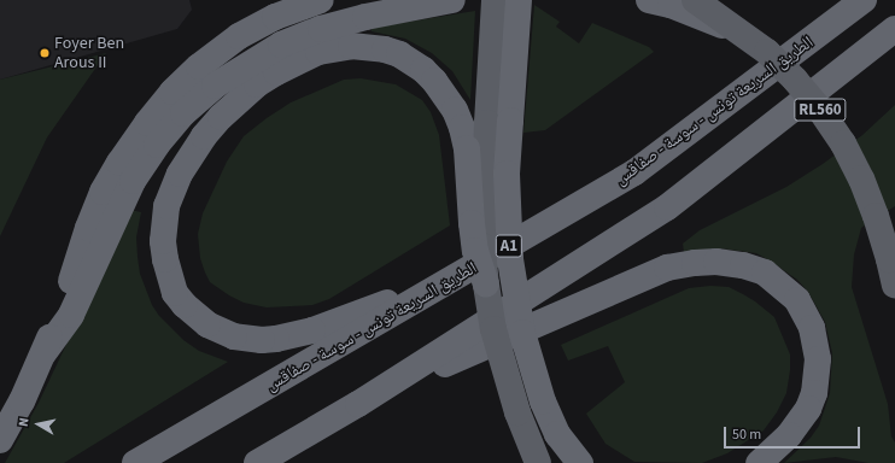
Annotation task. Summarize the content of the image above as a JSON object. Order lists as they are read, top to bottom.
{
  "streets": {
    "highway": ["RL560", "الطريق السريعة تونس - سوسة - صفاقس", "A1"]
  },
  "places": ["Foyer Ben Arous II"],
  "scale_bar": "50 m",
  "north": "left"
}
